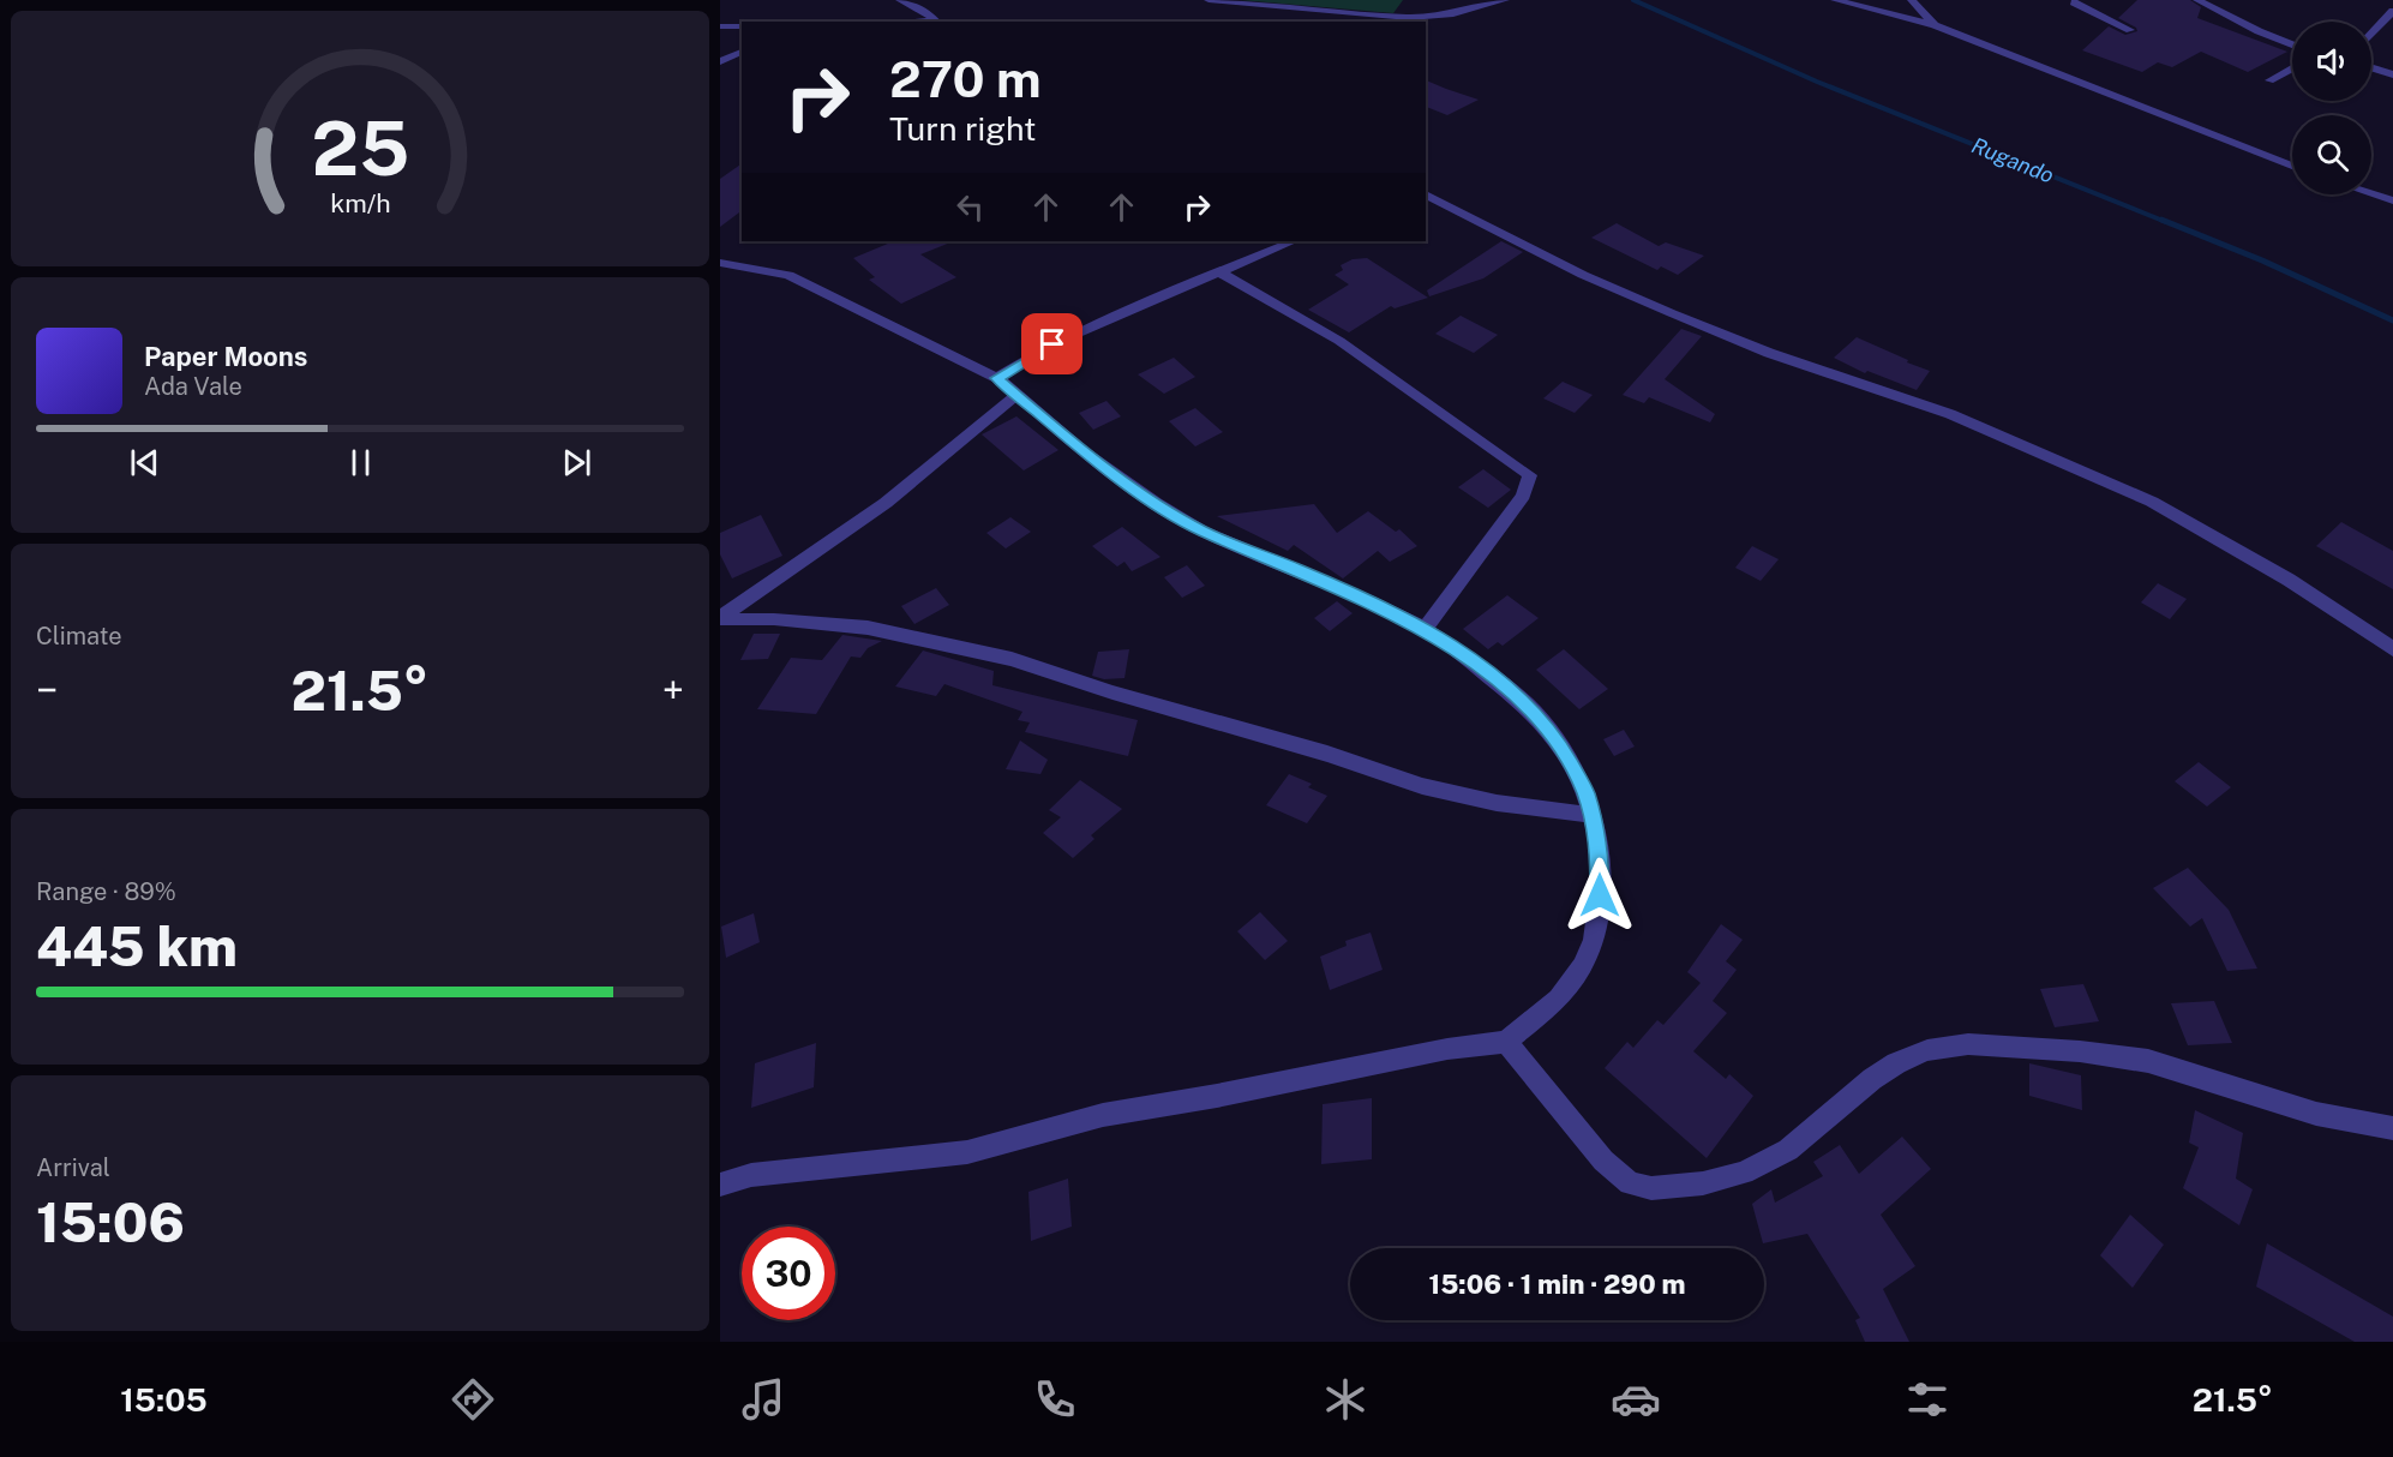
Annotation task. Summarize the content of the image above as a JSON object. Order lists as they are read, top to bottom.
{
  "water": ["Rugando"],
  "page": {
    "turn": ["270 m", "Turn right"],
    "song": ["Paper Moons", "Ada Vale"],
    "tile": [
      "Climate",
      ["Range · 89%", "445 km"],
      ["Arrival", "15:06"]
    ],
    "heat": ["−", "21.5°", "+"],
    "limit": "30",
    "trip": "15:06 · 1 min · 290 m",
    "tabs": ["15:05", "21.5°"],
    "gauge": ["25", "km/h"]
  }
}
